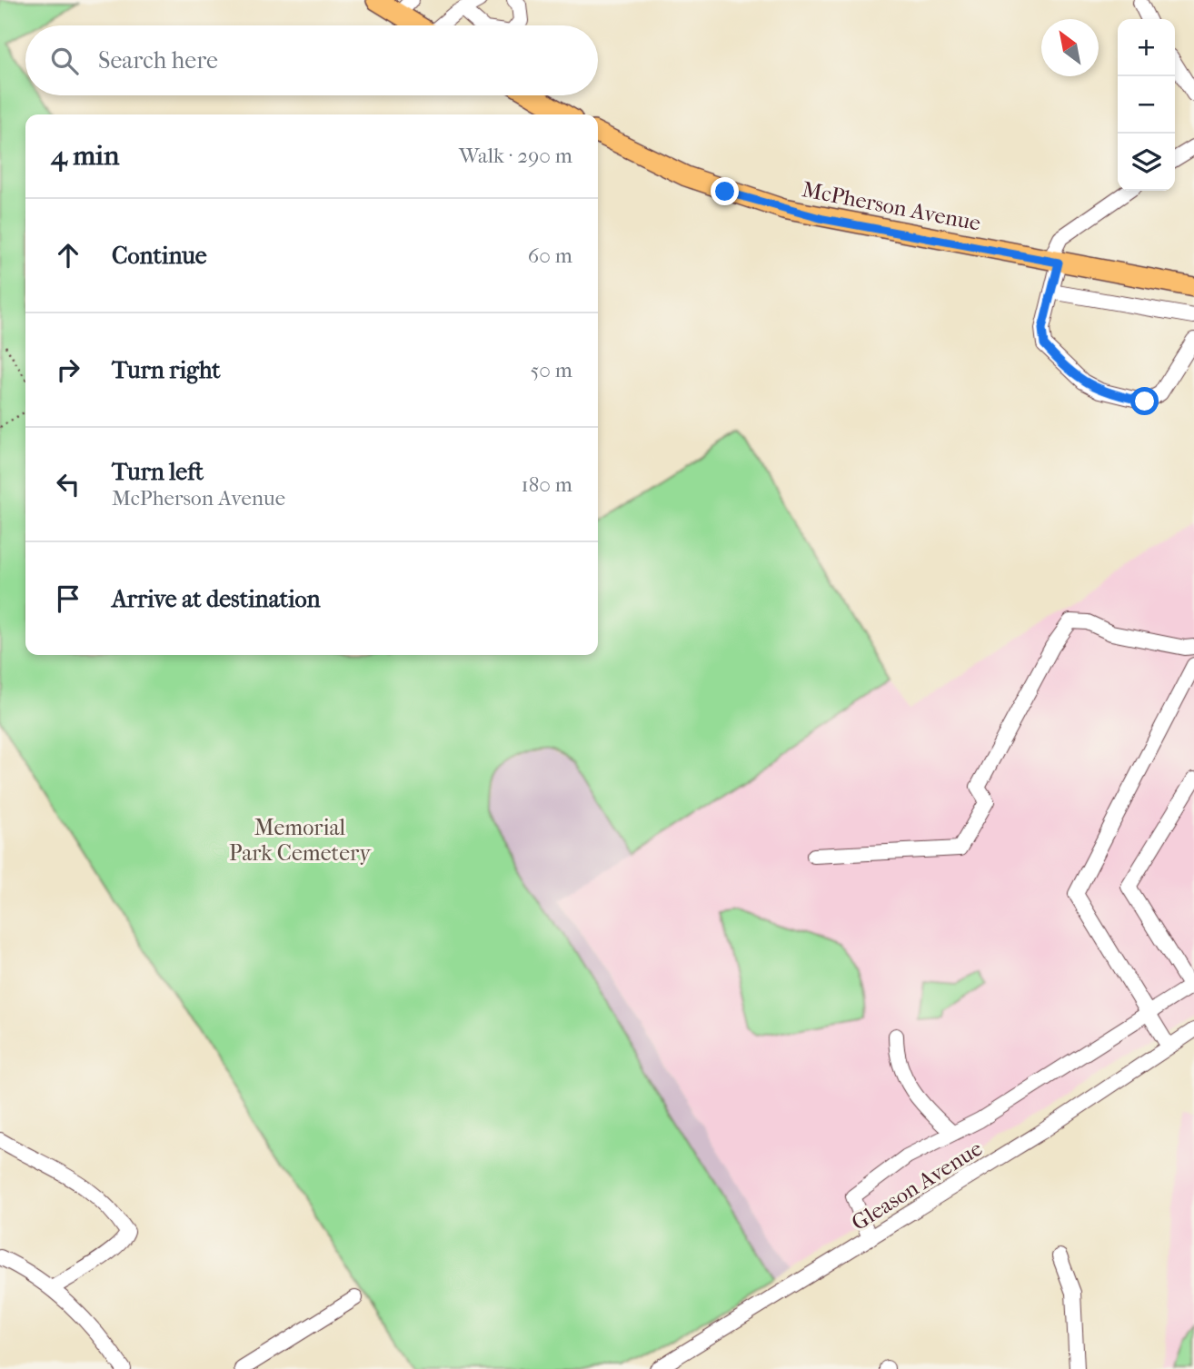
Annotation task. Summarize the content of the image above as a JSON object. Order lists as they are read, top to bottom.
{
  "streets": {
    "main road": ["McPherson Avenue"],
    "street": ["Gleason Avenue"]
  },
  "parks": ["Memorial Park Cemetery"],
  "north": "top left",
  "page": {
    "map_buttons": ["+", "−"],
    "search": "Search here",
    "heading": ["4 min", "Walk · 290 m"],
    "list": [
      ["Continue", "60 m"],
      ["Turn right", "50 m"],
      ["Turn left", "McPherson Avenue", "180 m"],
      "Arrive at destination"
    ]
  }
}
